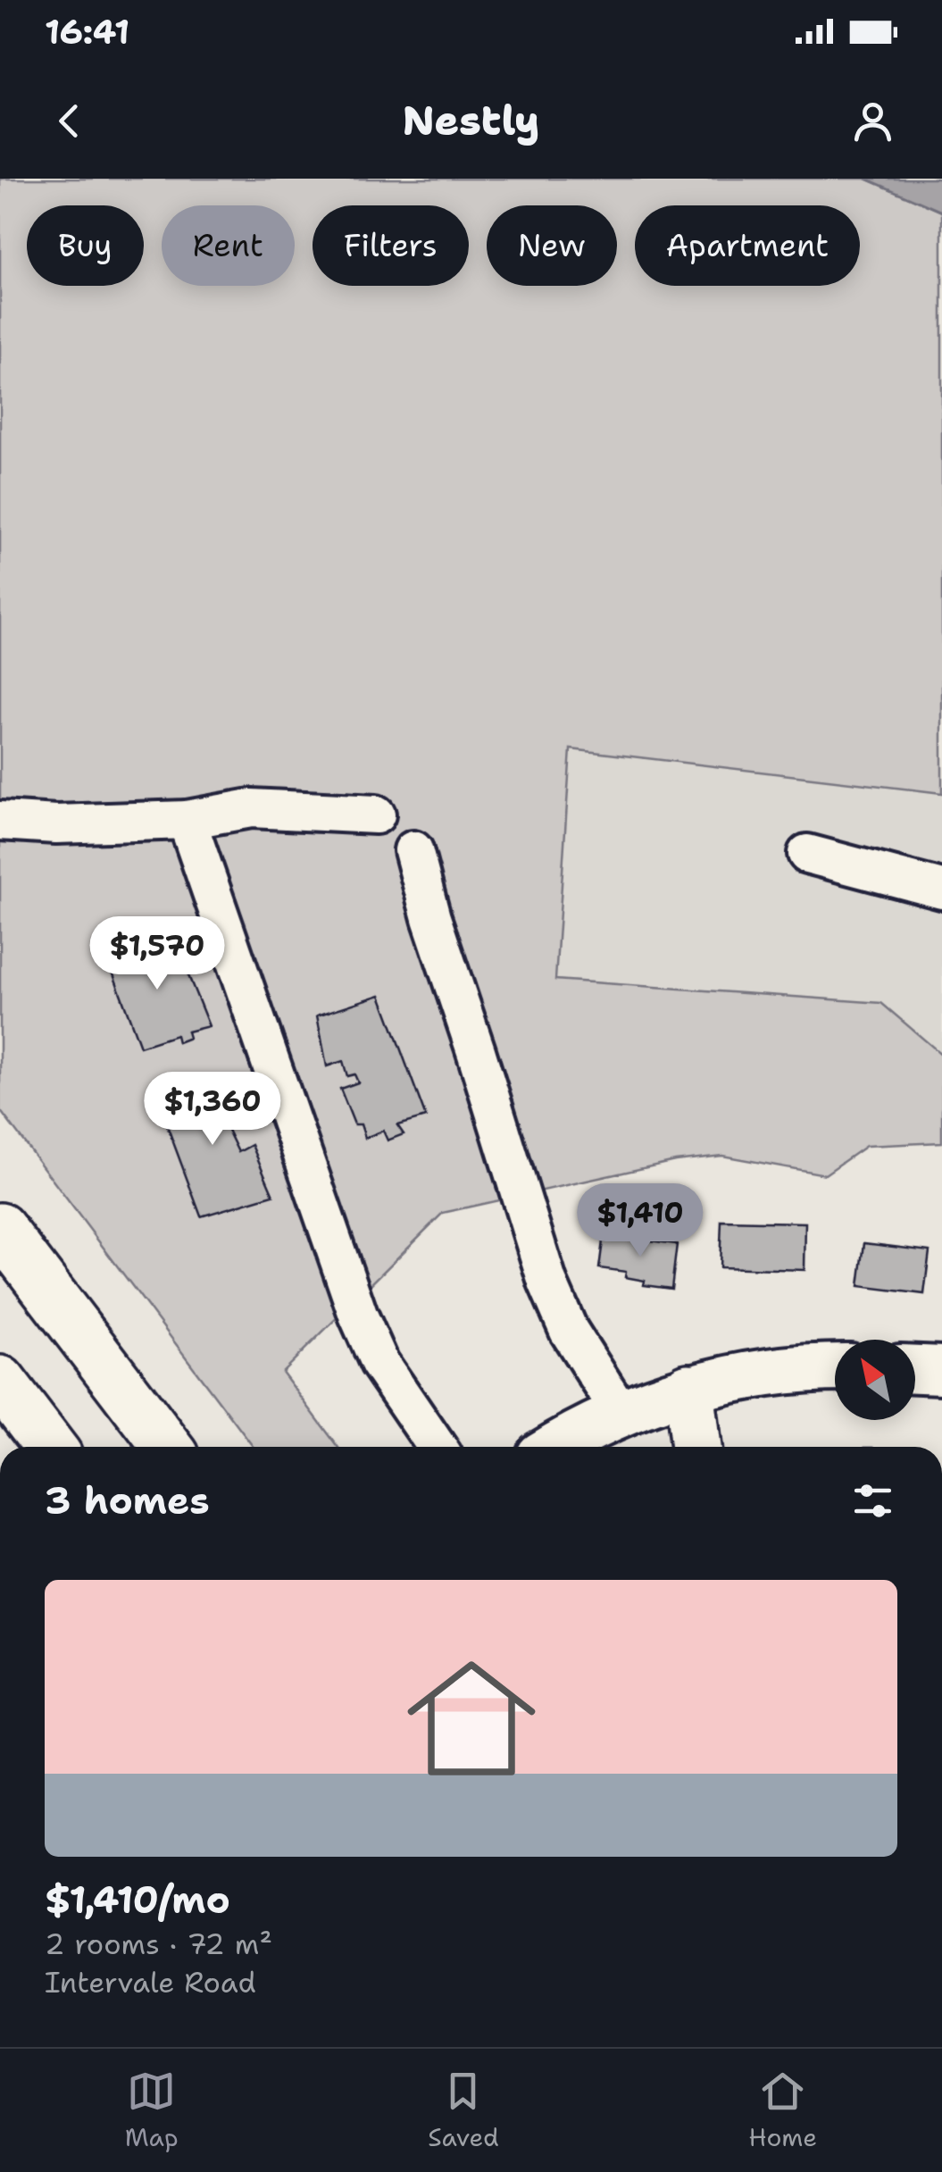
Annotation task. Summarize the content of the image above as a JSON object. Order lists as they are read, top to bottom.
{
  "north": "top left",
  "page": {
    "status": "16:41",
    "header": "Nestly",
    "chip": [
      "Buy",
      "Rent",
      "Filters",
      "New",
      "Apartment"
    ],
    "price": ["$1,570", "$1,360", "$1,410"],
    "heading": "3 homes",
    "list": [
      {
        "name": "$1,410/mo",
        "note": "2 rooms · 72 m² · Intervale Road"
      }
    ],
    "tabs": ["Map", "Saved", "Home"]
  }
}
